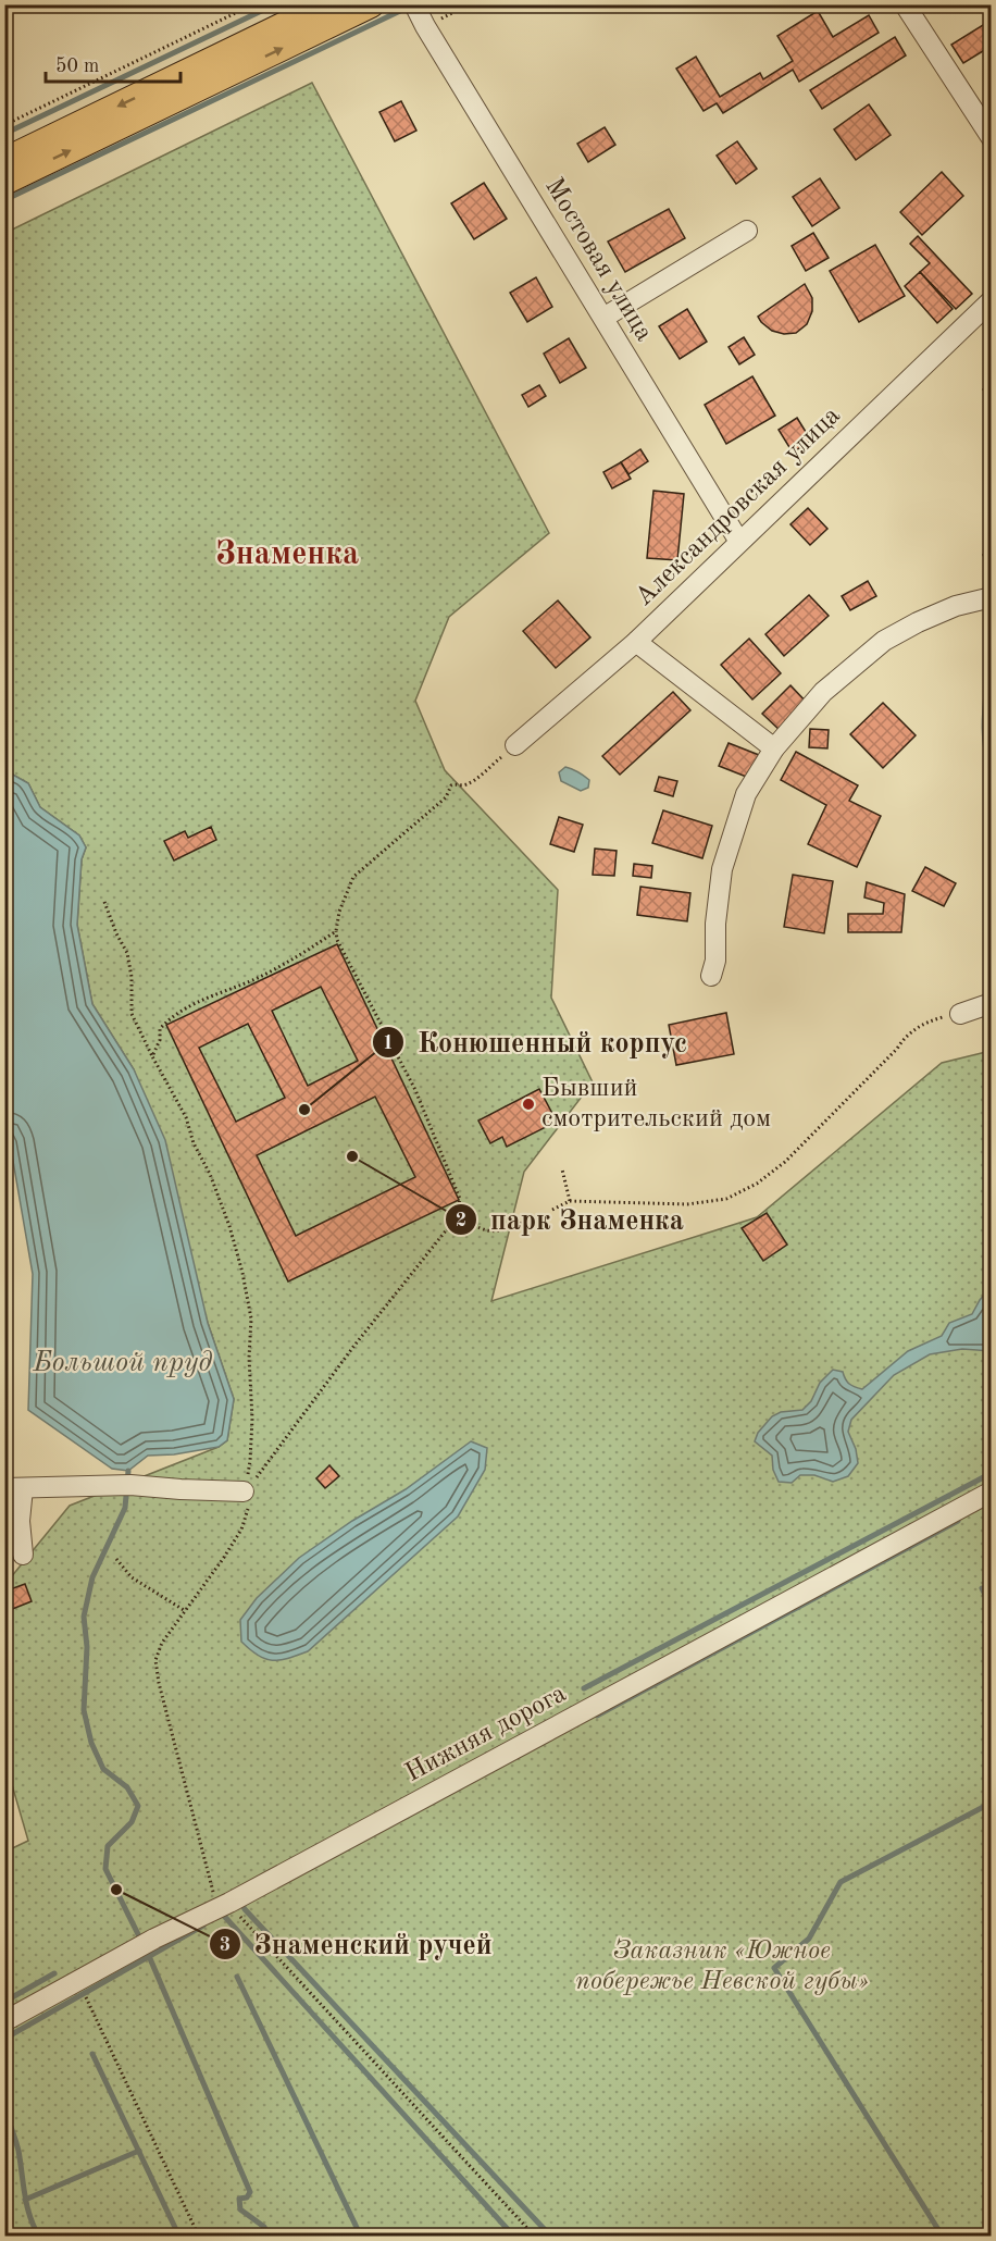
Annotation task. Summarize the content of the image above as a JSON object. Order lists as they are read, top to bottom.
{
  "streets": {
    "street": ["Мостовая улица", "Александровская улица", "Нижняя дорога"]
  },
  "crossings": [
    ["Мостовая улица", "Александровская улица"]
  ],
  "districts": ["Знаменка"],
  "water": ["Большой пруд"],
  "parks": ["Заказник «Южное побережье Невской губы»"],
  "places": [
    "Бывший смотрительский дом",
    "Конюшенный корпус",
    "парк Знаменка",
    "Знаменский ручей"
  ],
  "scale_bar": "50 m"
}
